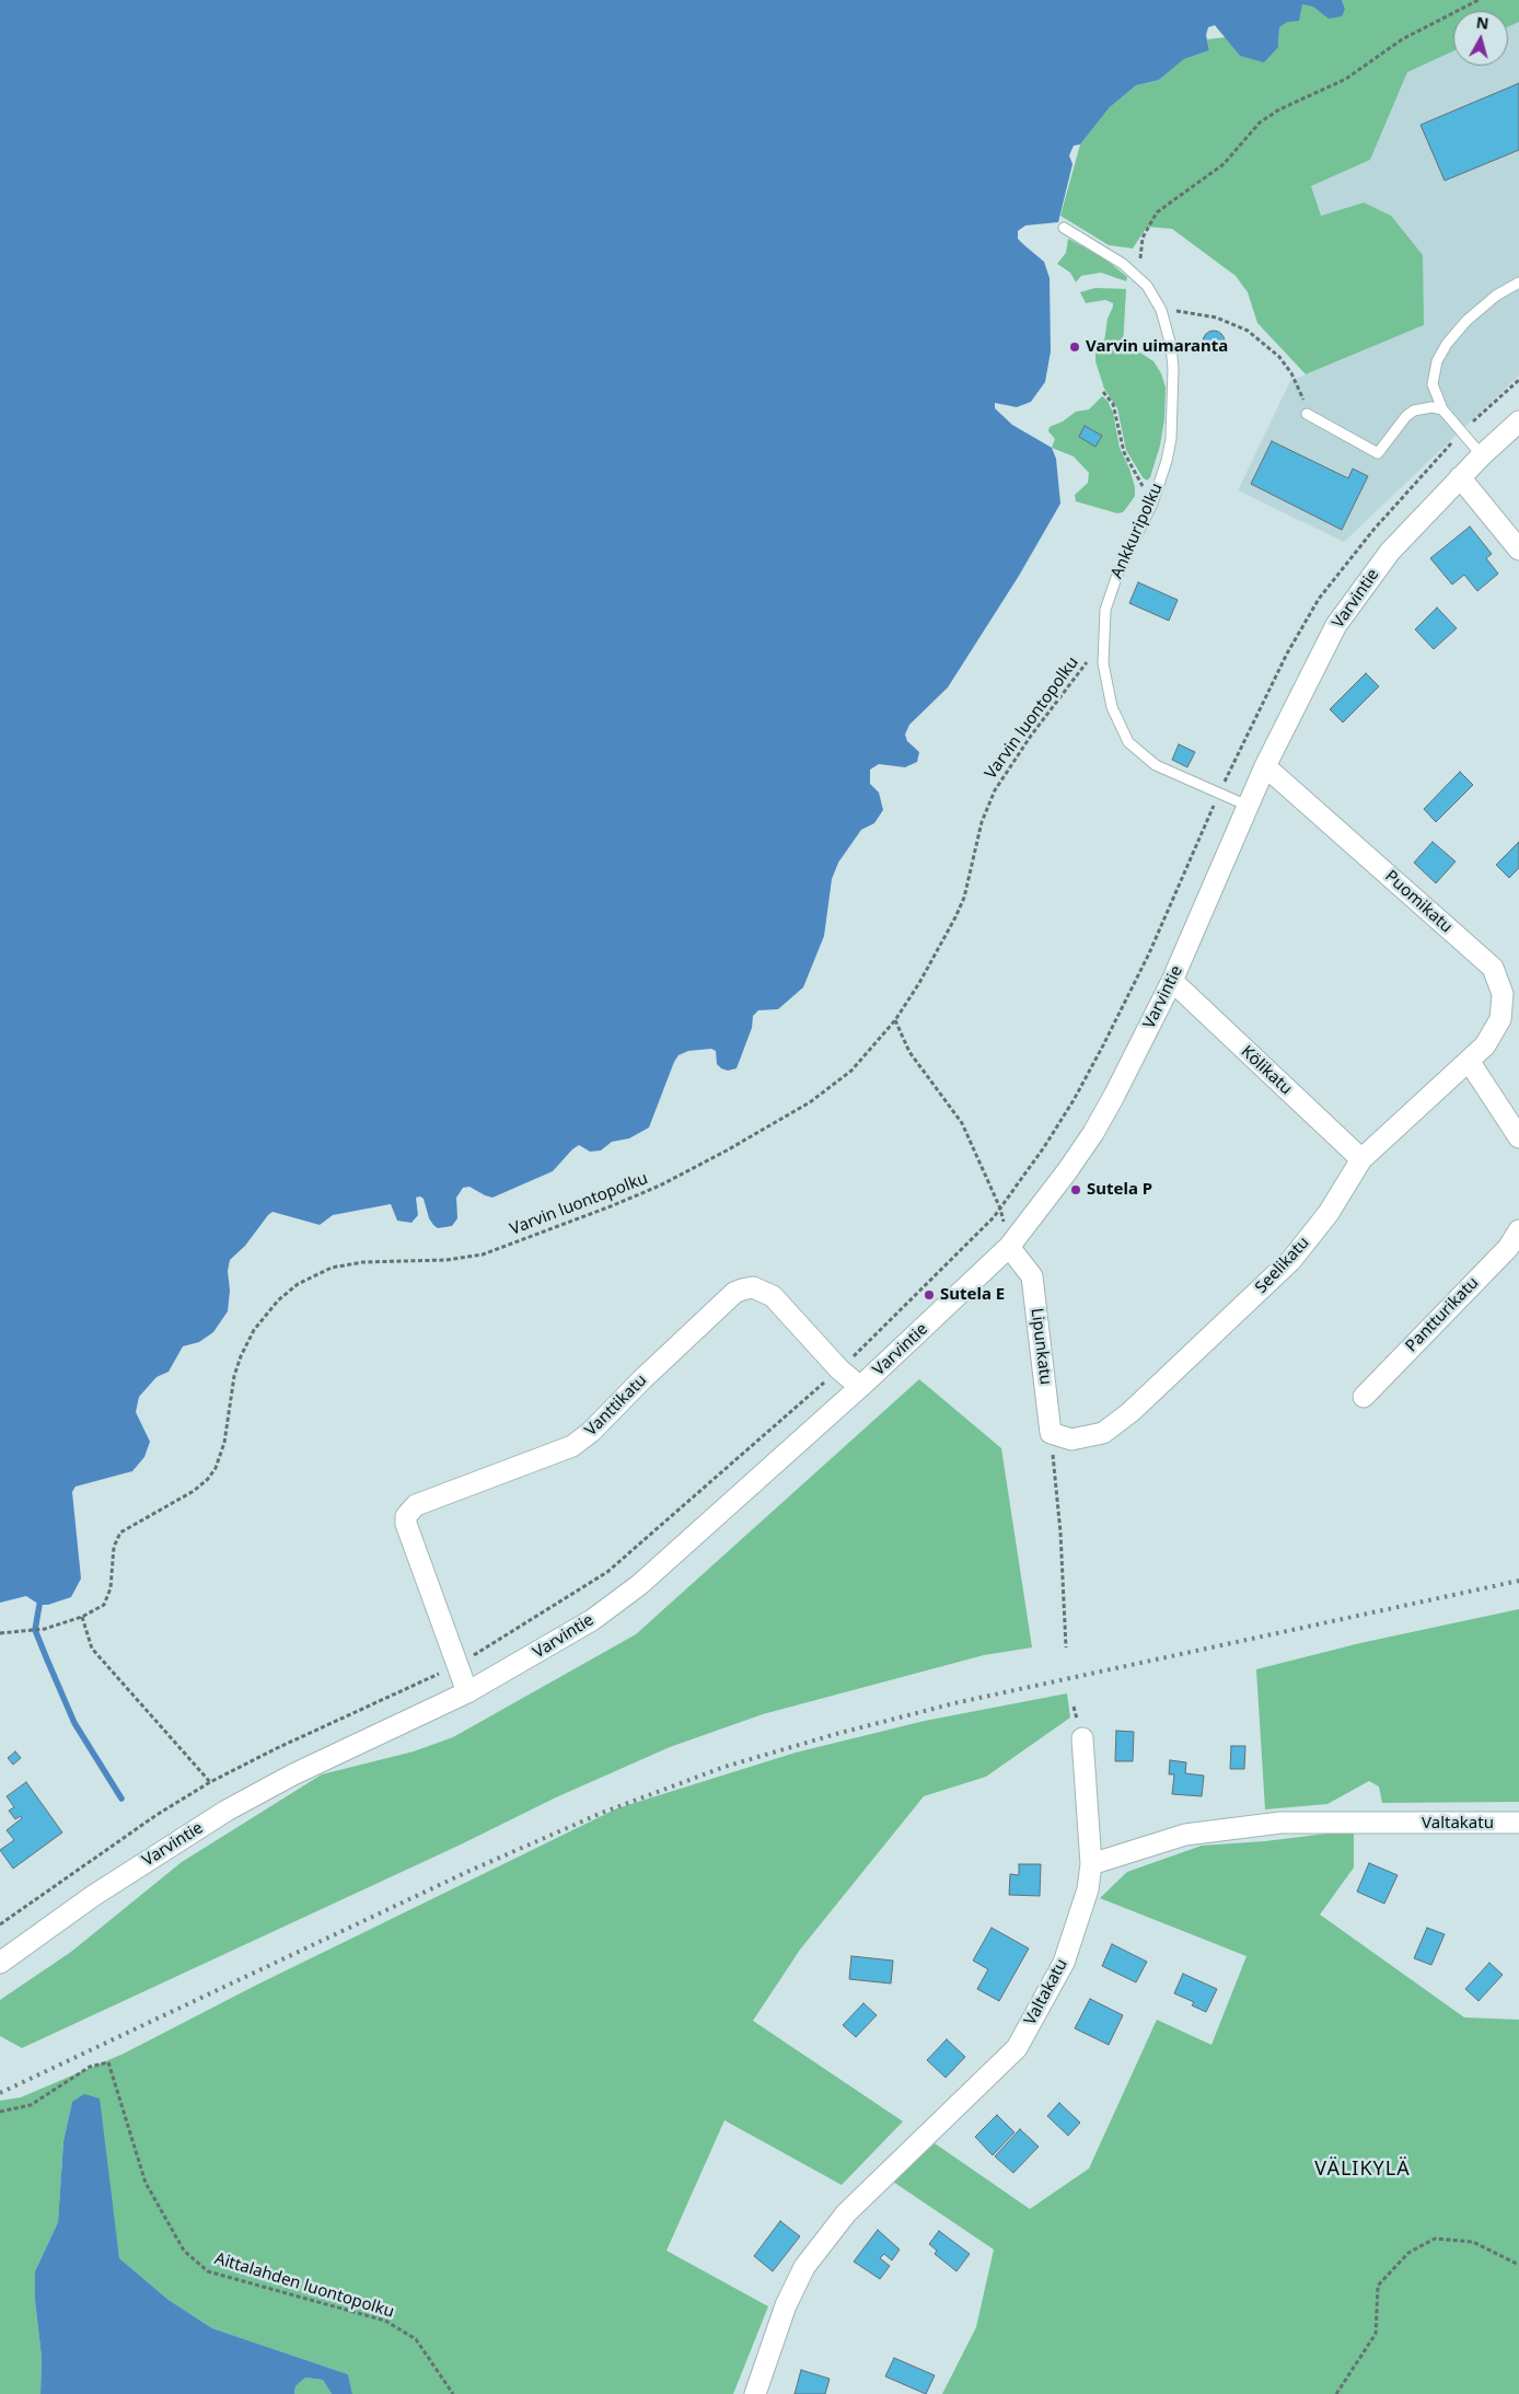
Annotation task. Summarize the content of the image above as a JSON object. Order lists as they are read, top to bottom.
{
  "streets": {
    "street": [
      "Varvintie",
      "Puomikatu",
      "Kölikatu",
      "Seelikatu",
      "Pantturikatu",
      "Lipunkatu",
      "Vanttikatu",
      "Valtakatu"
    ],
    "lane": ["Ankkuripolku"],
    "path": ["Varvin luontopolku", "Aittalahden luontopolku"]
  },
  "crossings": [
    ["Ankkuripolku", "Varvintie"],
    ["Ankkuripolku", "Varvin luontopolku"],
    ["Varvintie", "Puomikatu"],
    ["Varvintie", "Kölikatu"],
    ["Varvintie", "Lipunkatu"],
    ["Varvintie", "Vanttikatu"],
    ["Puomikatu", "Seelikatu"],
    ["Kölikatu", "Seelikatu"],
    ["Seelikatu", "Lipunkatu"]
  ],
  "districts": ["VÄLIKYLÄ"],
  "places": ["Varvin uimaranta", "Sutela P", "Sutela E"],
  "north": "top"
}
